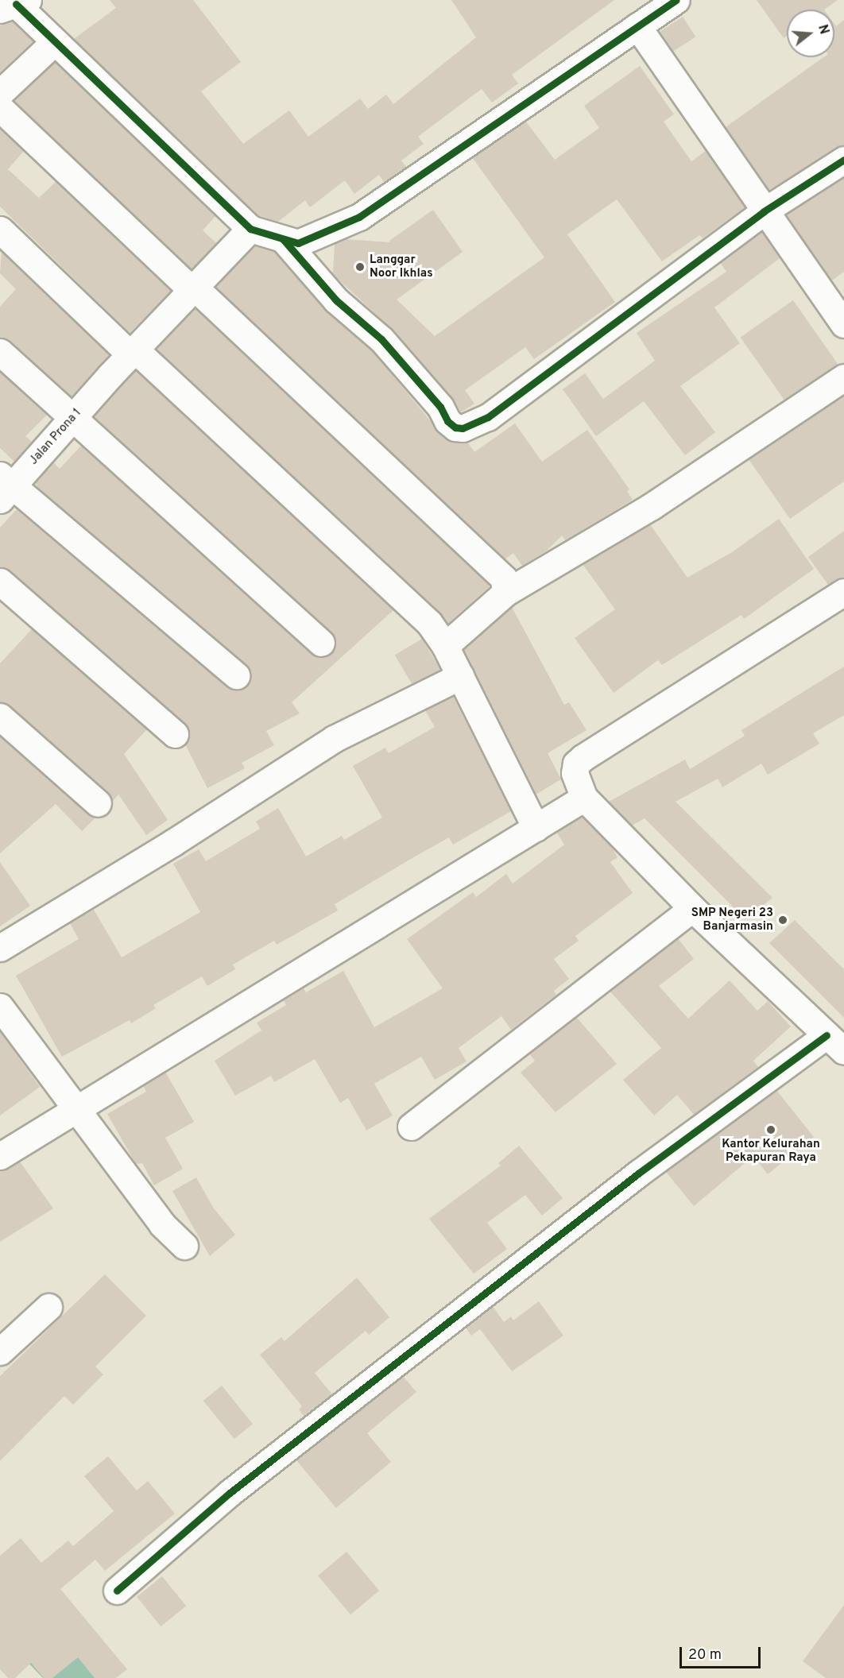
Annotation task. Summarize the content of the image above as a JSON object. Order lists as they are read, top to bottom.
{
  "streets": {
    "street": ["Jalan Prona 1"]
  },
  "places": ["Langgar Noor Ikhlas", "SMP Negeri 23 Banjarmasin", "Kantor Kelurahan Pekapuran Raya"],
  "scale_bar": "20 m",
  "north": "right"
}
